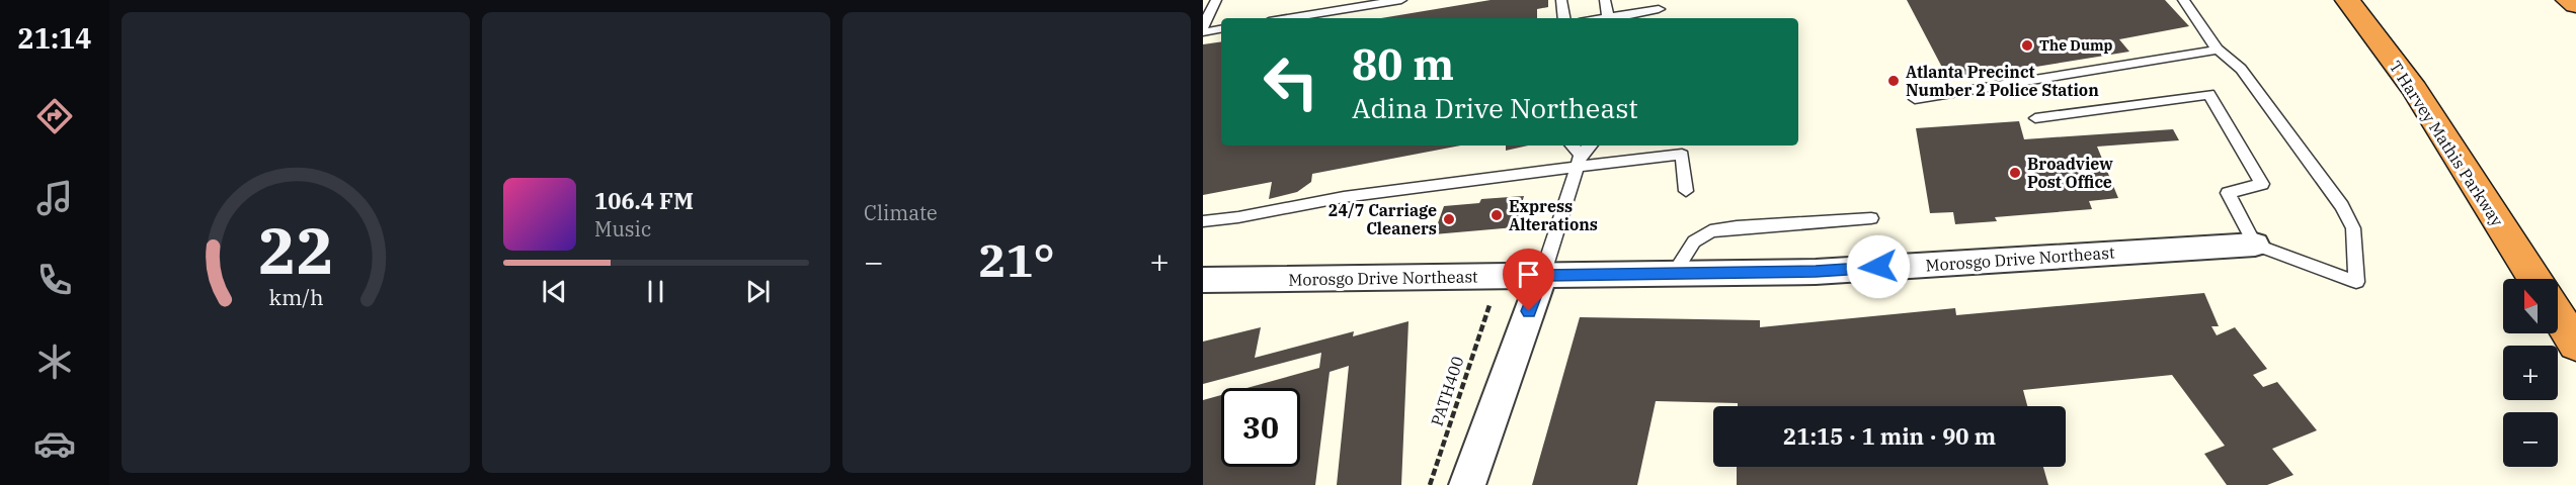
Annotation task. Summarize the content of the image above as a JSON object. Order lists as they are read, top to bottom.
{
  "streets": {
    "highway": ["T Harvey Mathis Parkway"],
    "street": ["Morosgo Drive Northeast"],
    "path": ["PATH400"]
  },
  "places": [
    "The Dump",
    "Atlanta Precinct Number 2 Police Station",
    "Broadview Post Office",
    "Express Alterations",
    "24/7 Carriage Cleaners"
  ],
  "north": "top",
  "page": {
    "tabs": "21:14",
    "tile": "Climate",
    "turn": ["80 m", "Adina Drive Northeast"],
    "song": ["106.4 FM", "Music"],
    "heat": ["−", "21°", "+"],
    "map_buttons": ["+", "−"],
    "limit": "30",
    "trip": "21:15 · 1 min · 90 m",
    "gauge": ["22", "km/h"]
  }
}
